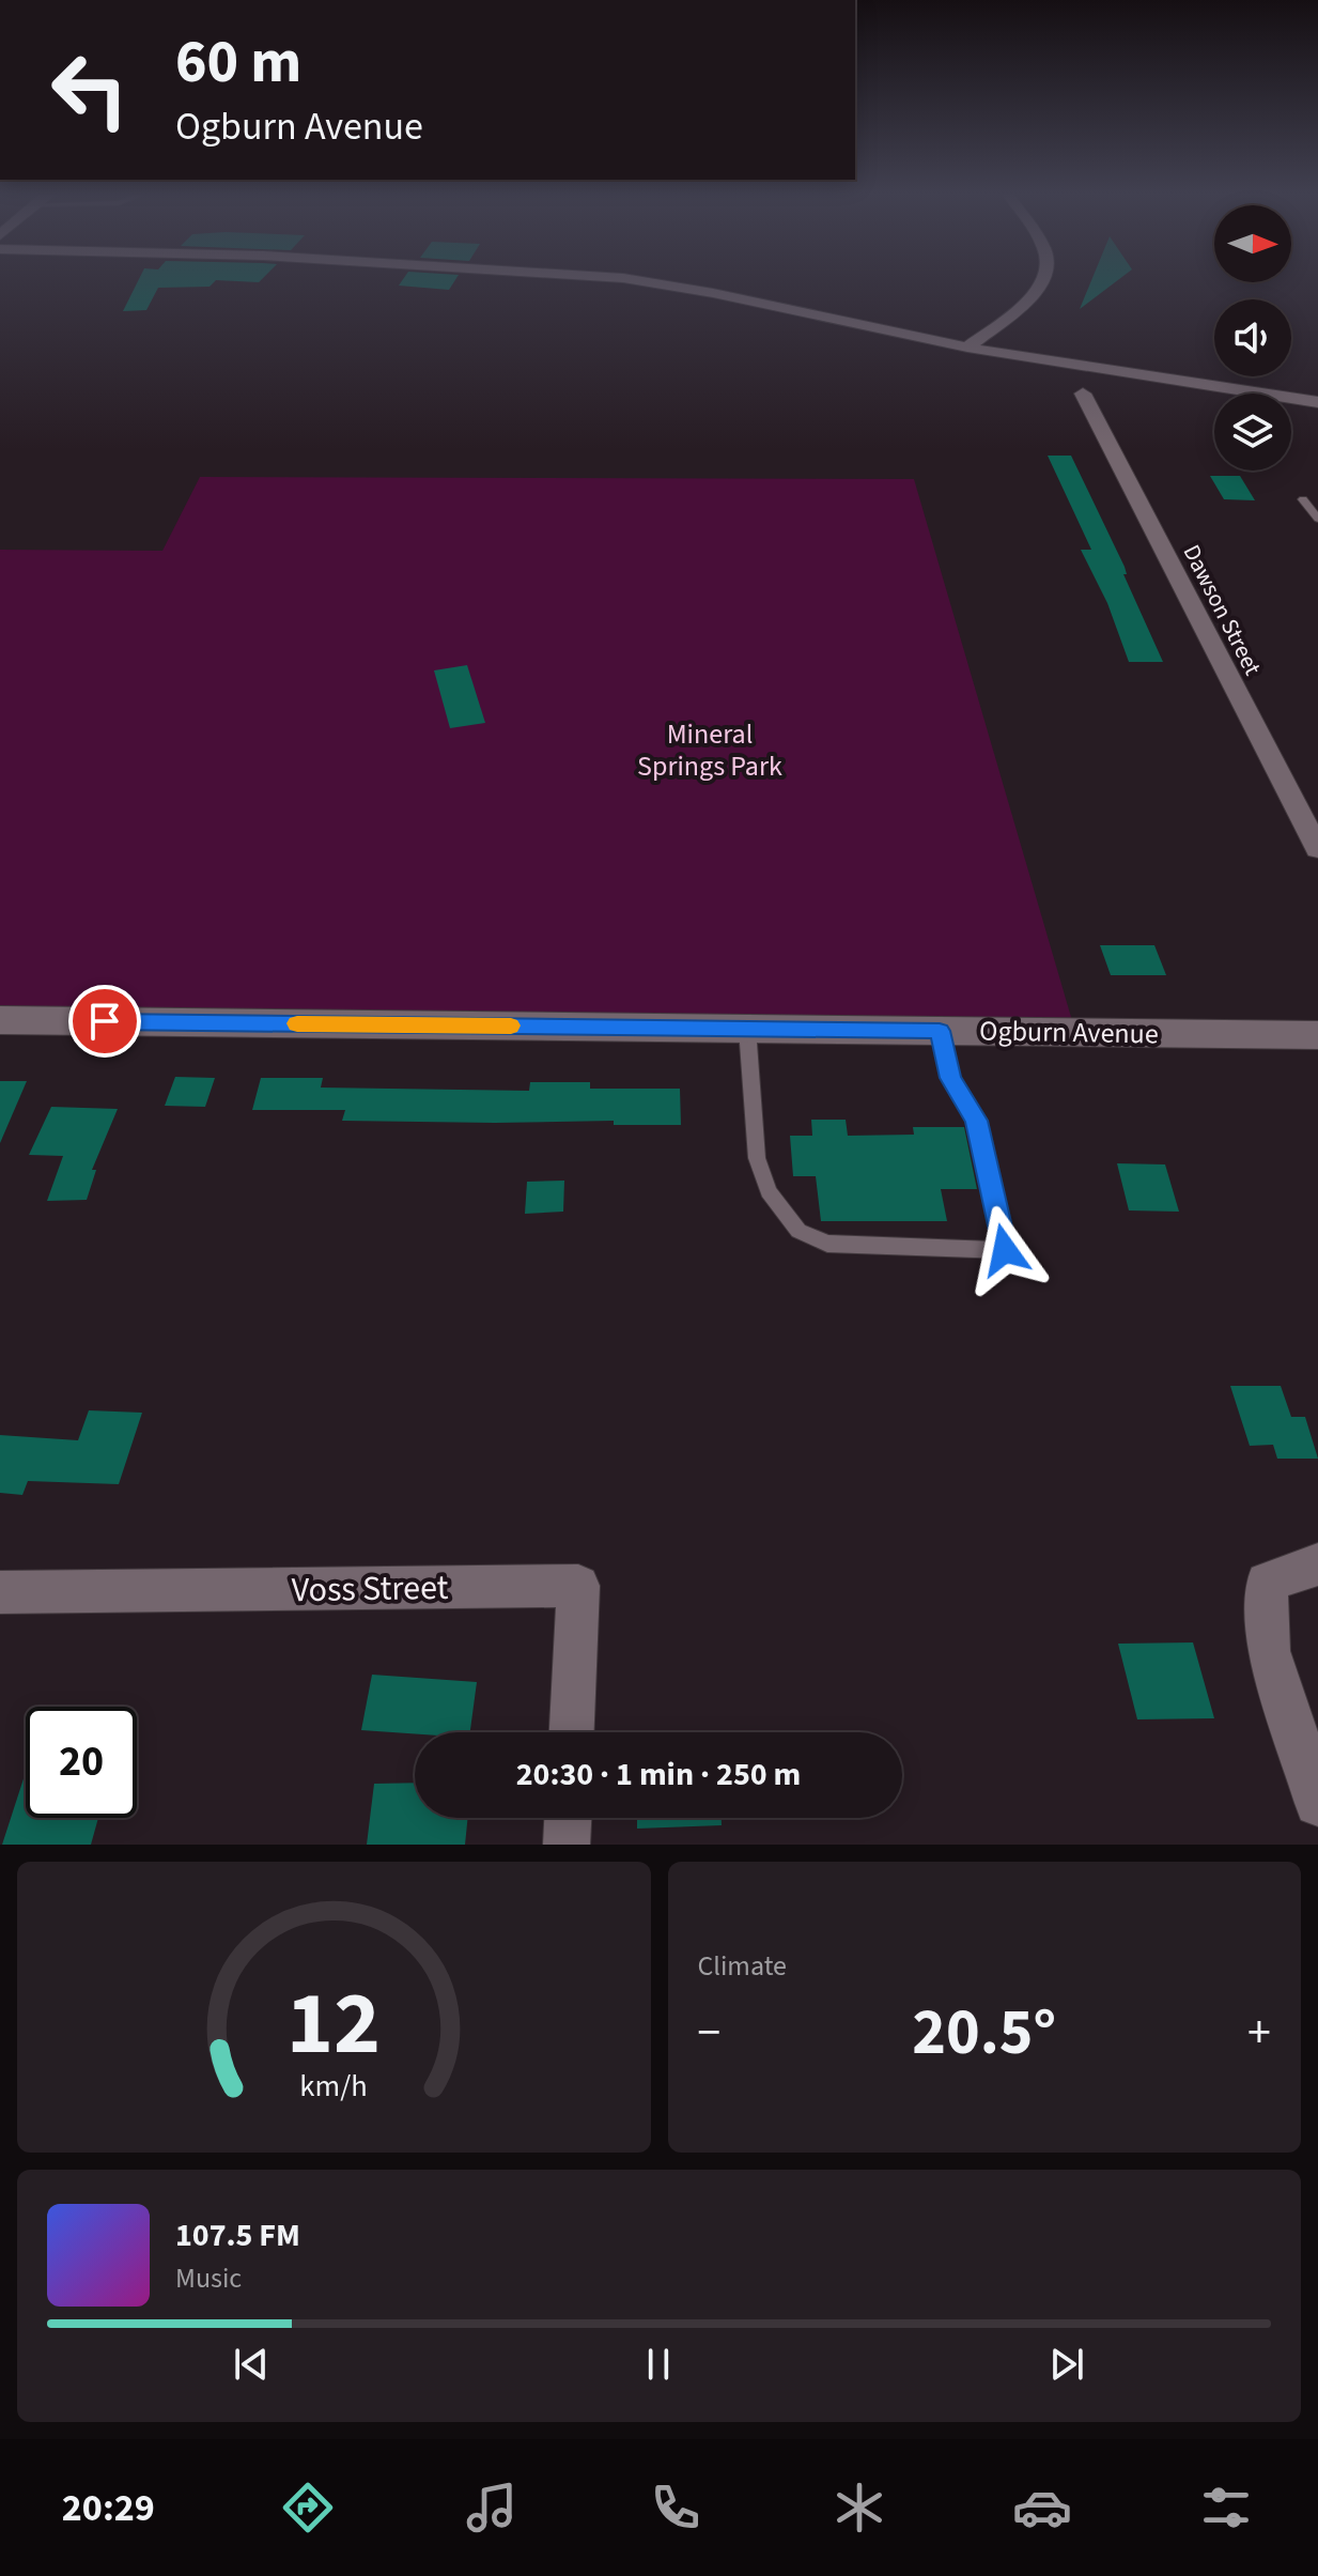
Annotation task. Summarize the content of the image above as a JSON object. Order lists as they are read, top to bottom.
{
  "streets": {
    "street": ["Dawson Street", "Ogburn Avenue", "Voss Street"]
  },
  "parks": ["Mineral Springs Park"],
  "north": "right",
  "page": {
    "turn": ["60 m", "Ogburn Avenue"],
    "limit": "20",
    "trip": "20:30 · 1 min · 250 m",
    "tile": "Climate",
    "heat": ["−", "20.5°", "+"],
    "song": ["107.5 FM", "Music"],
    "tabs": "20:29",
    "gauge": ["12", "km/h"]
  }
}
